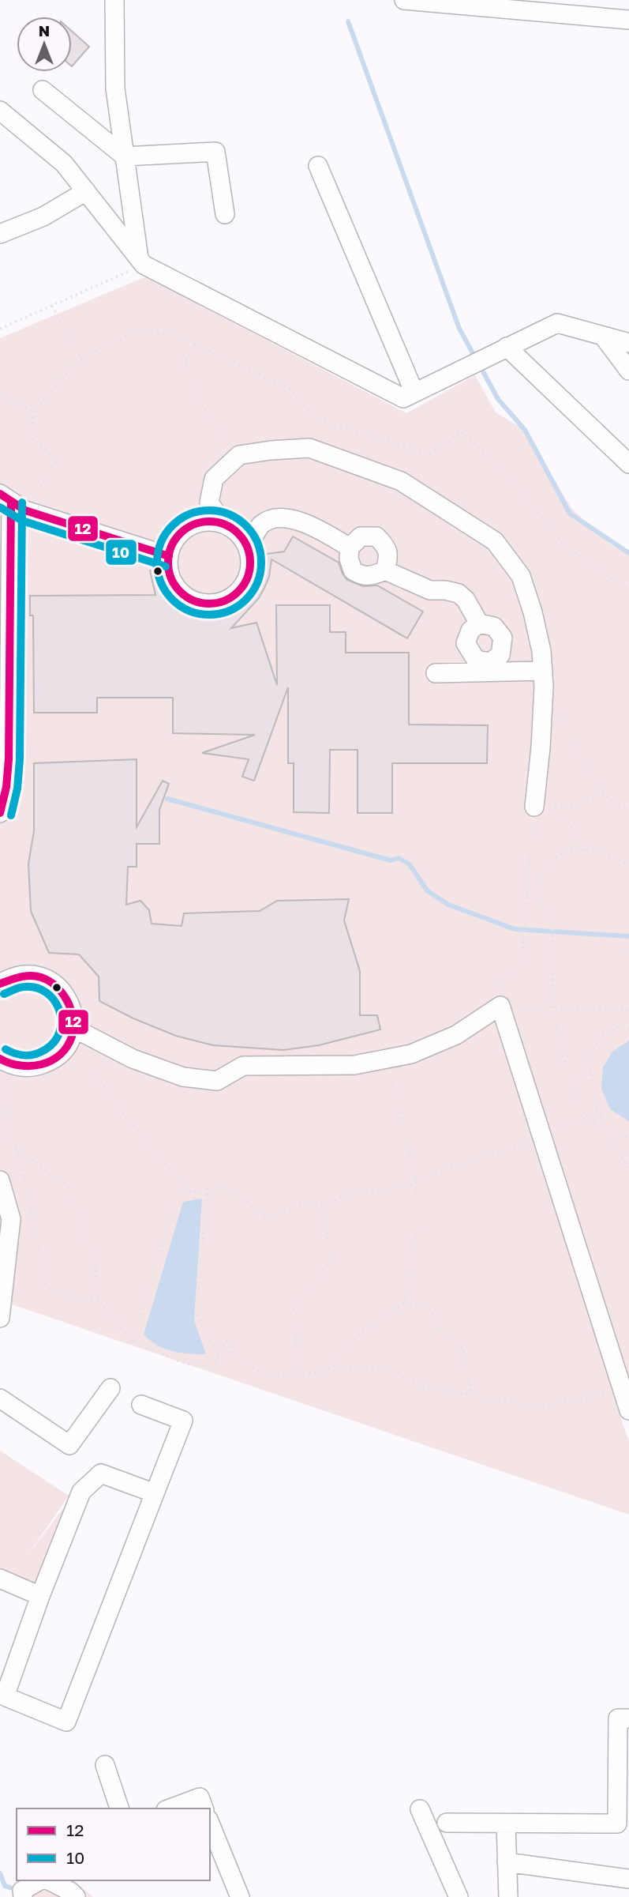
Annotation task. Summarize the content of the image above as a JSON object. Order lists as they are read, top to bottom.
{
  "lines": ["transit line 12", "transit line 10"],
  "legend": ["12", "10"],
  "north": "top"
}
